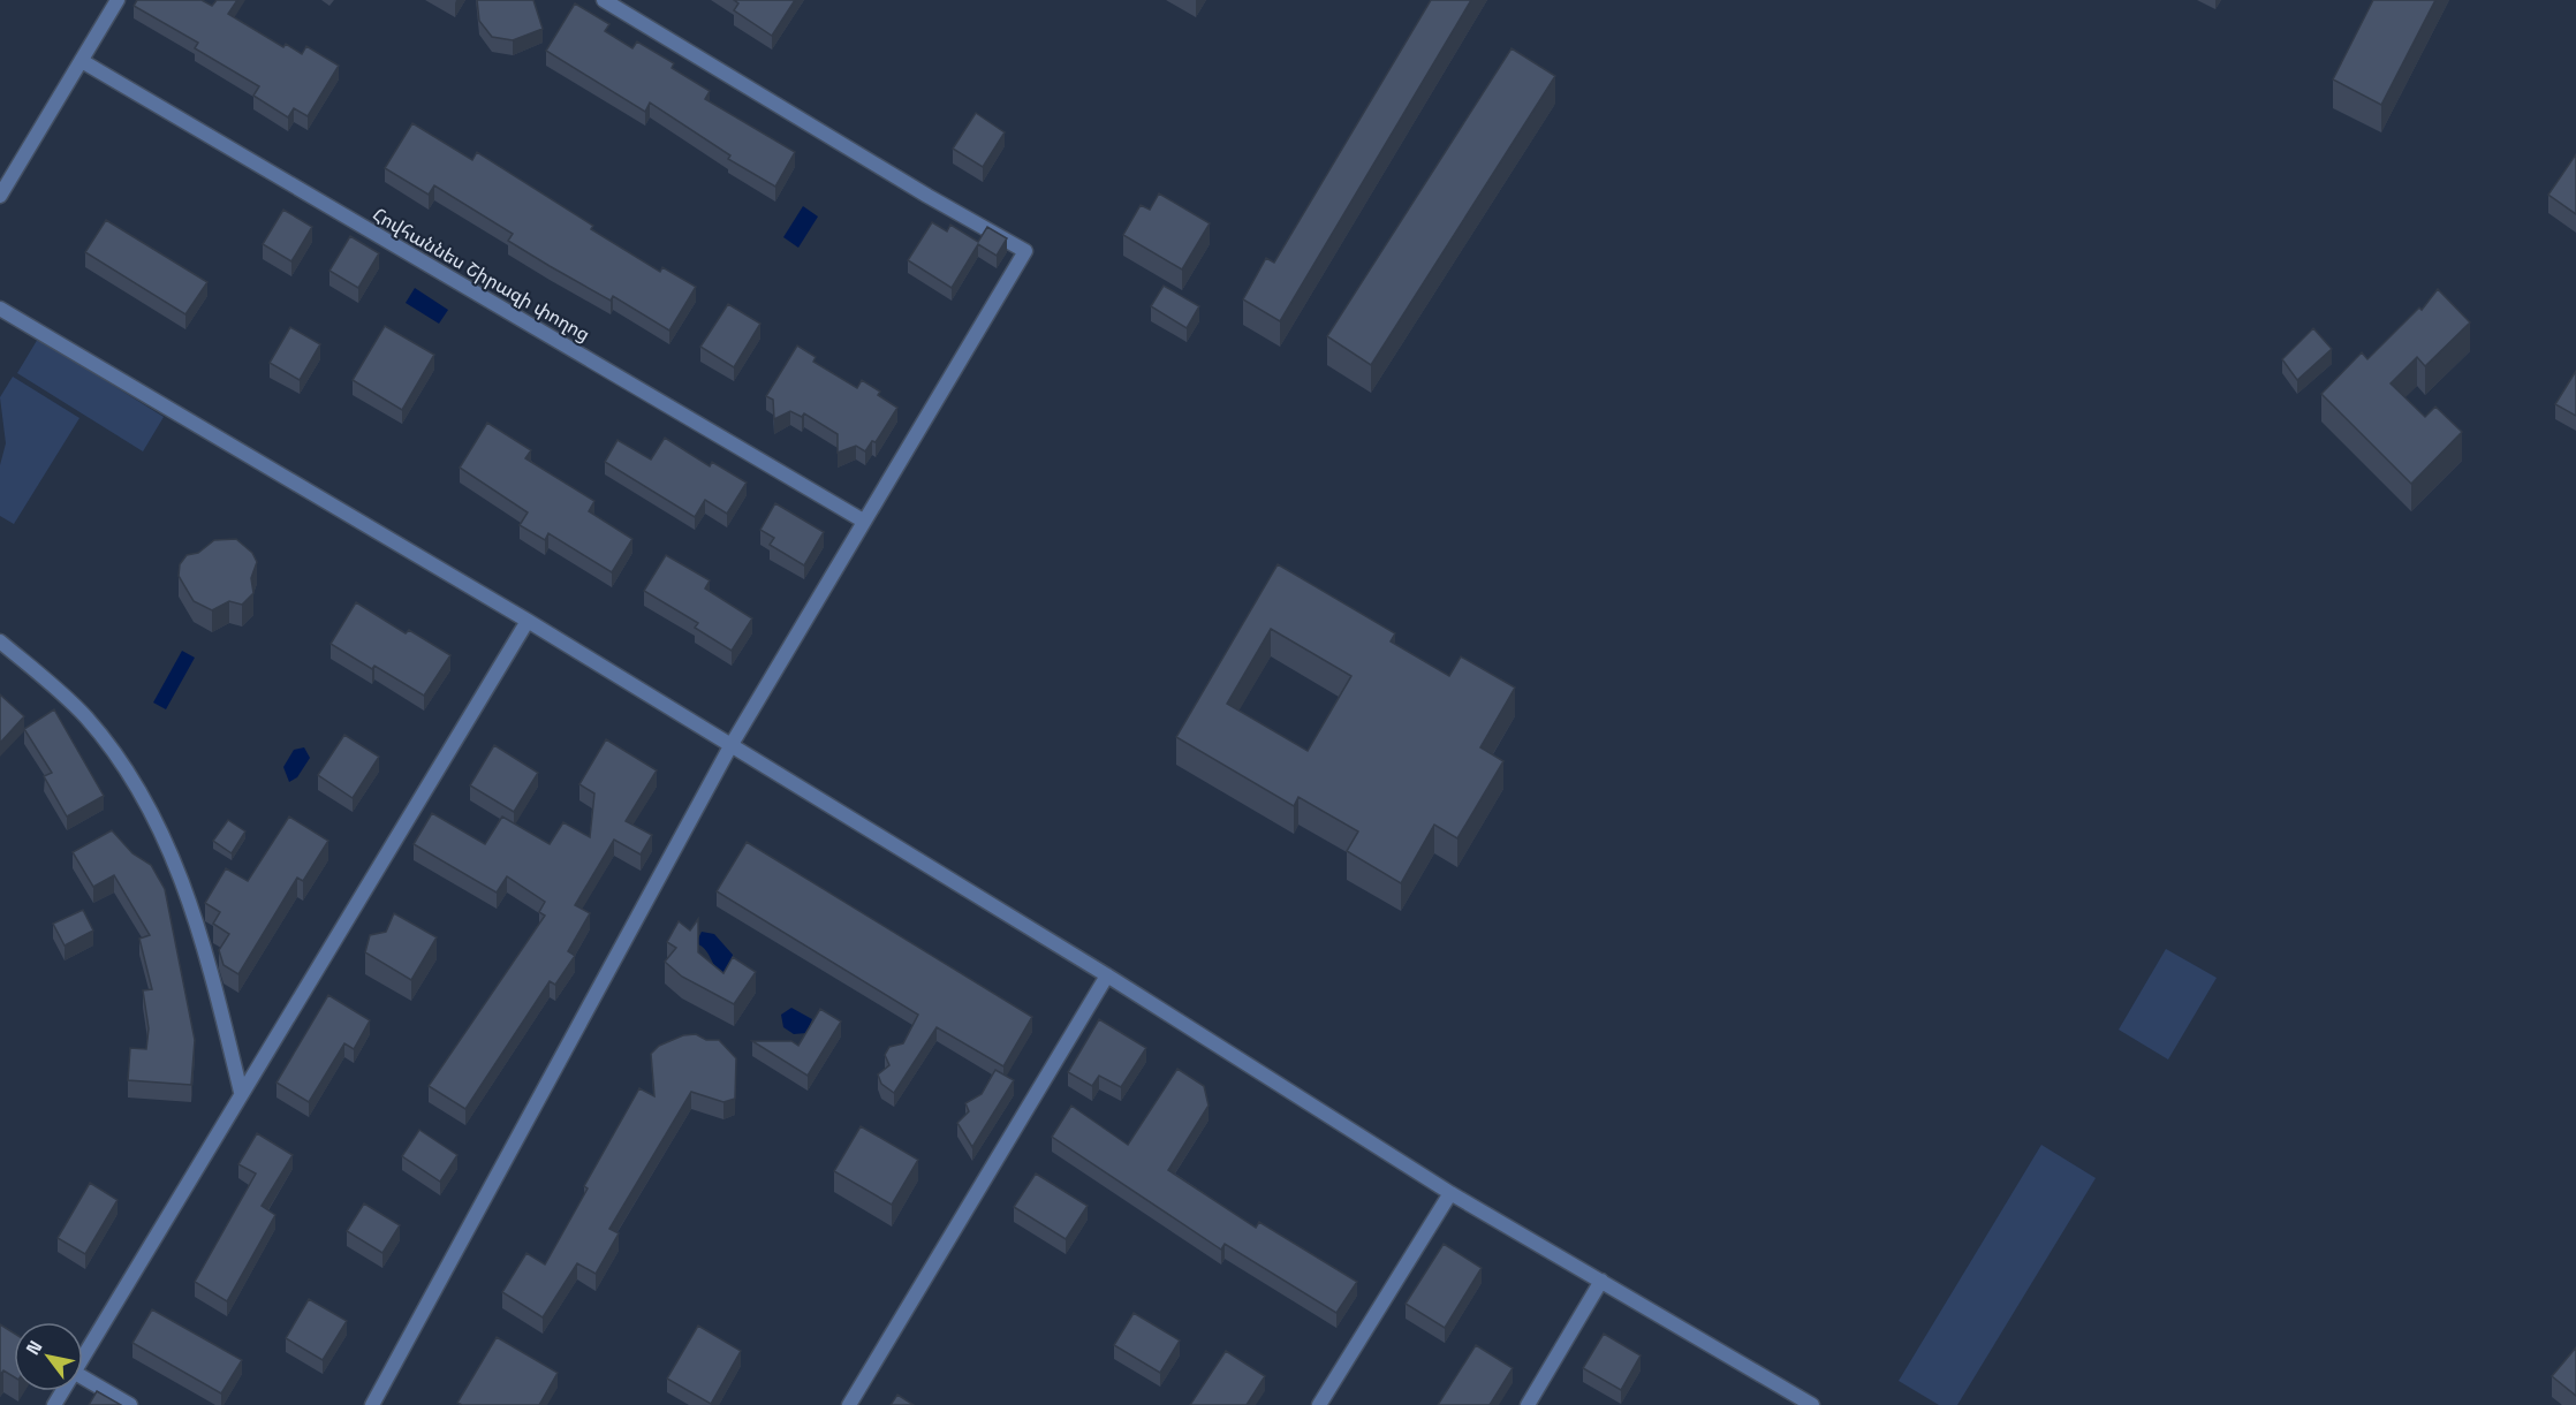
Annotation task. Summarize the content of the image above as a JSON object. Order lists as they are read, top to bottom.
{
  "streets": {
    "street": ["Հովհաննես Շիրազի փողոց"]
  },
  "north": "top left"
}
